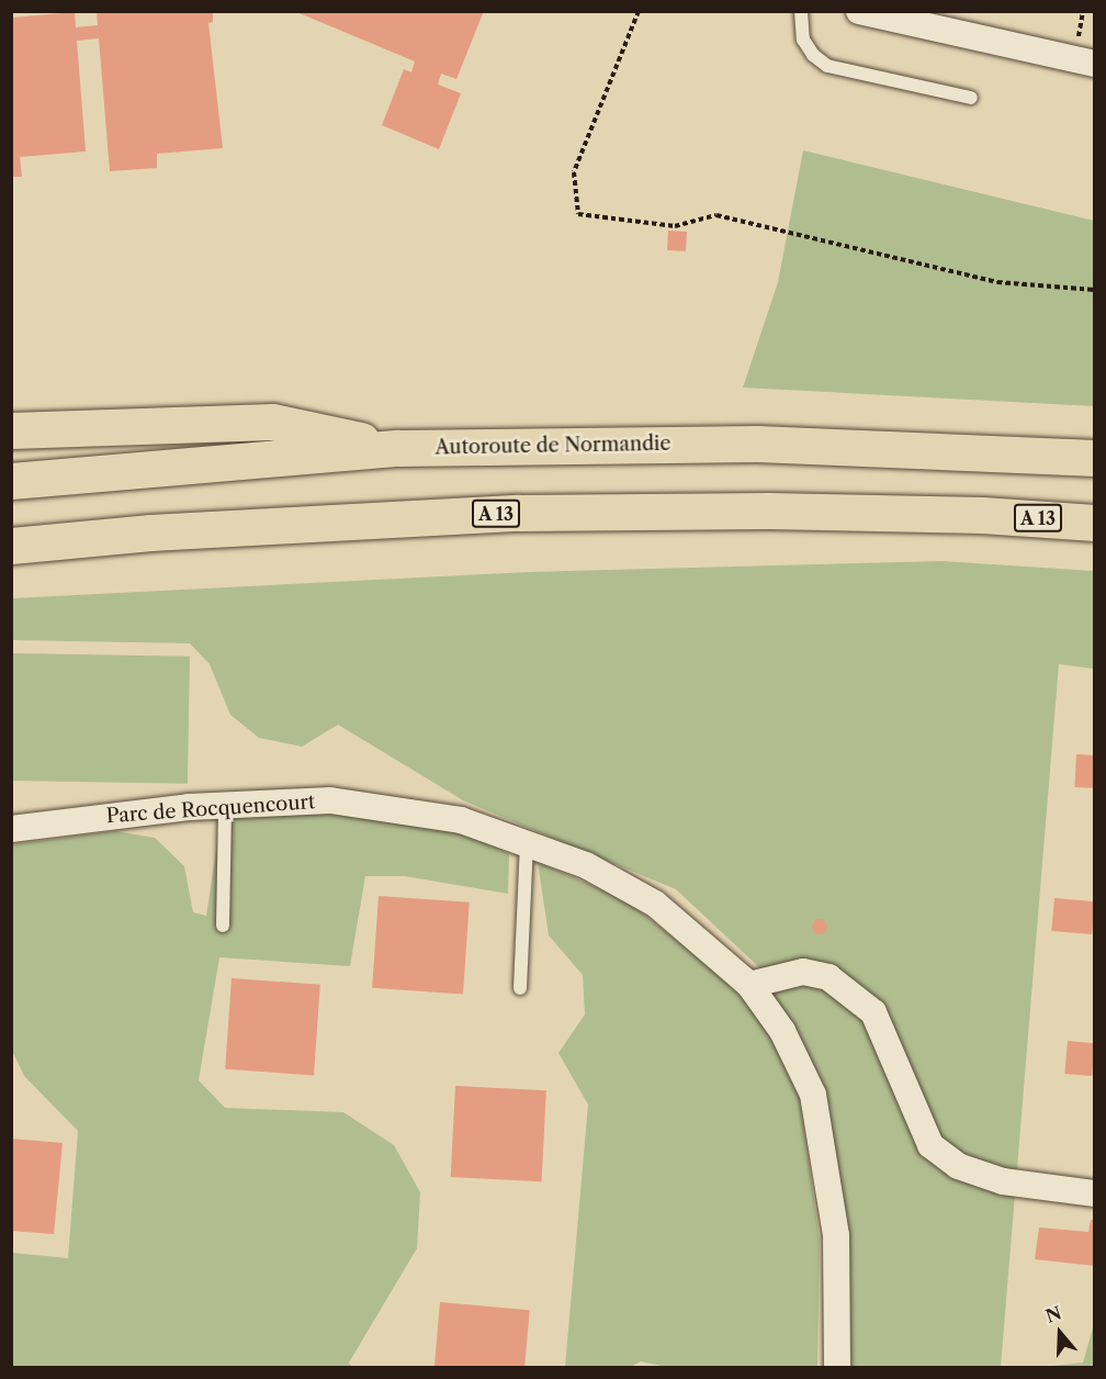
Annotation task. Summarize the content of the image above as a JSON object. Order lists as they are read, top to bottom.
{
  "streets": {
    "highway": ["Autoroute de Normandie", "A 13"],
    "street": ["Parc de Rocquencourt"]
  },
  "north": "top"
}
